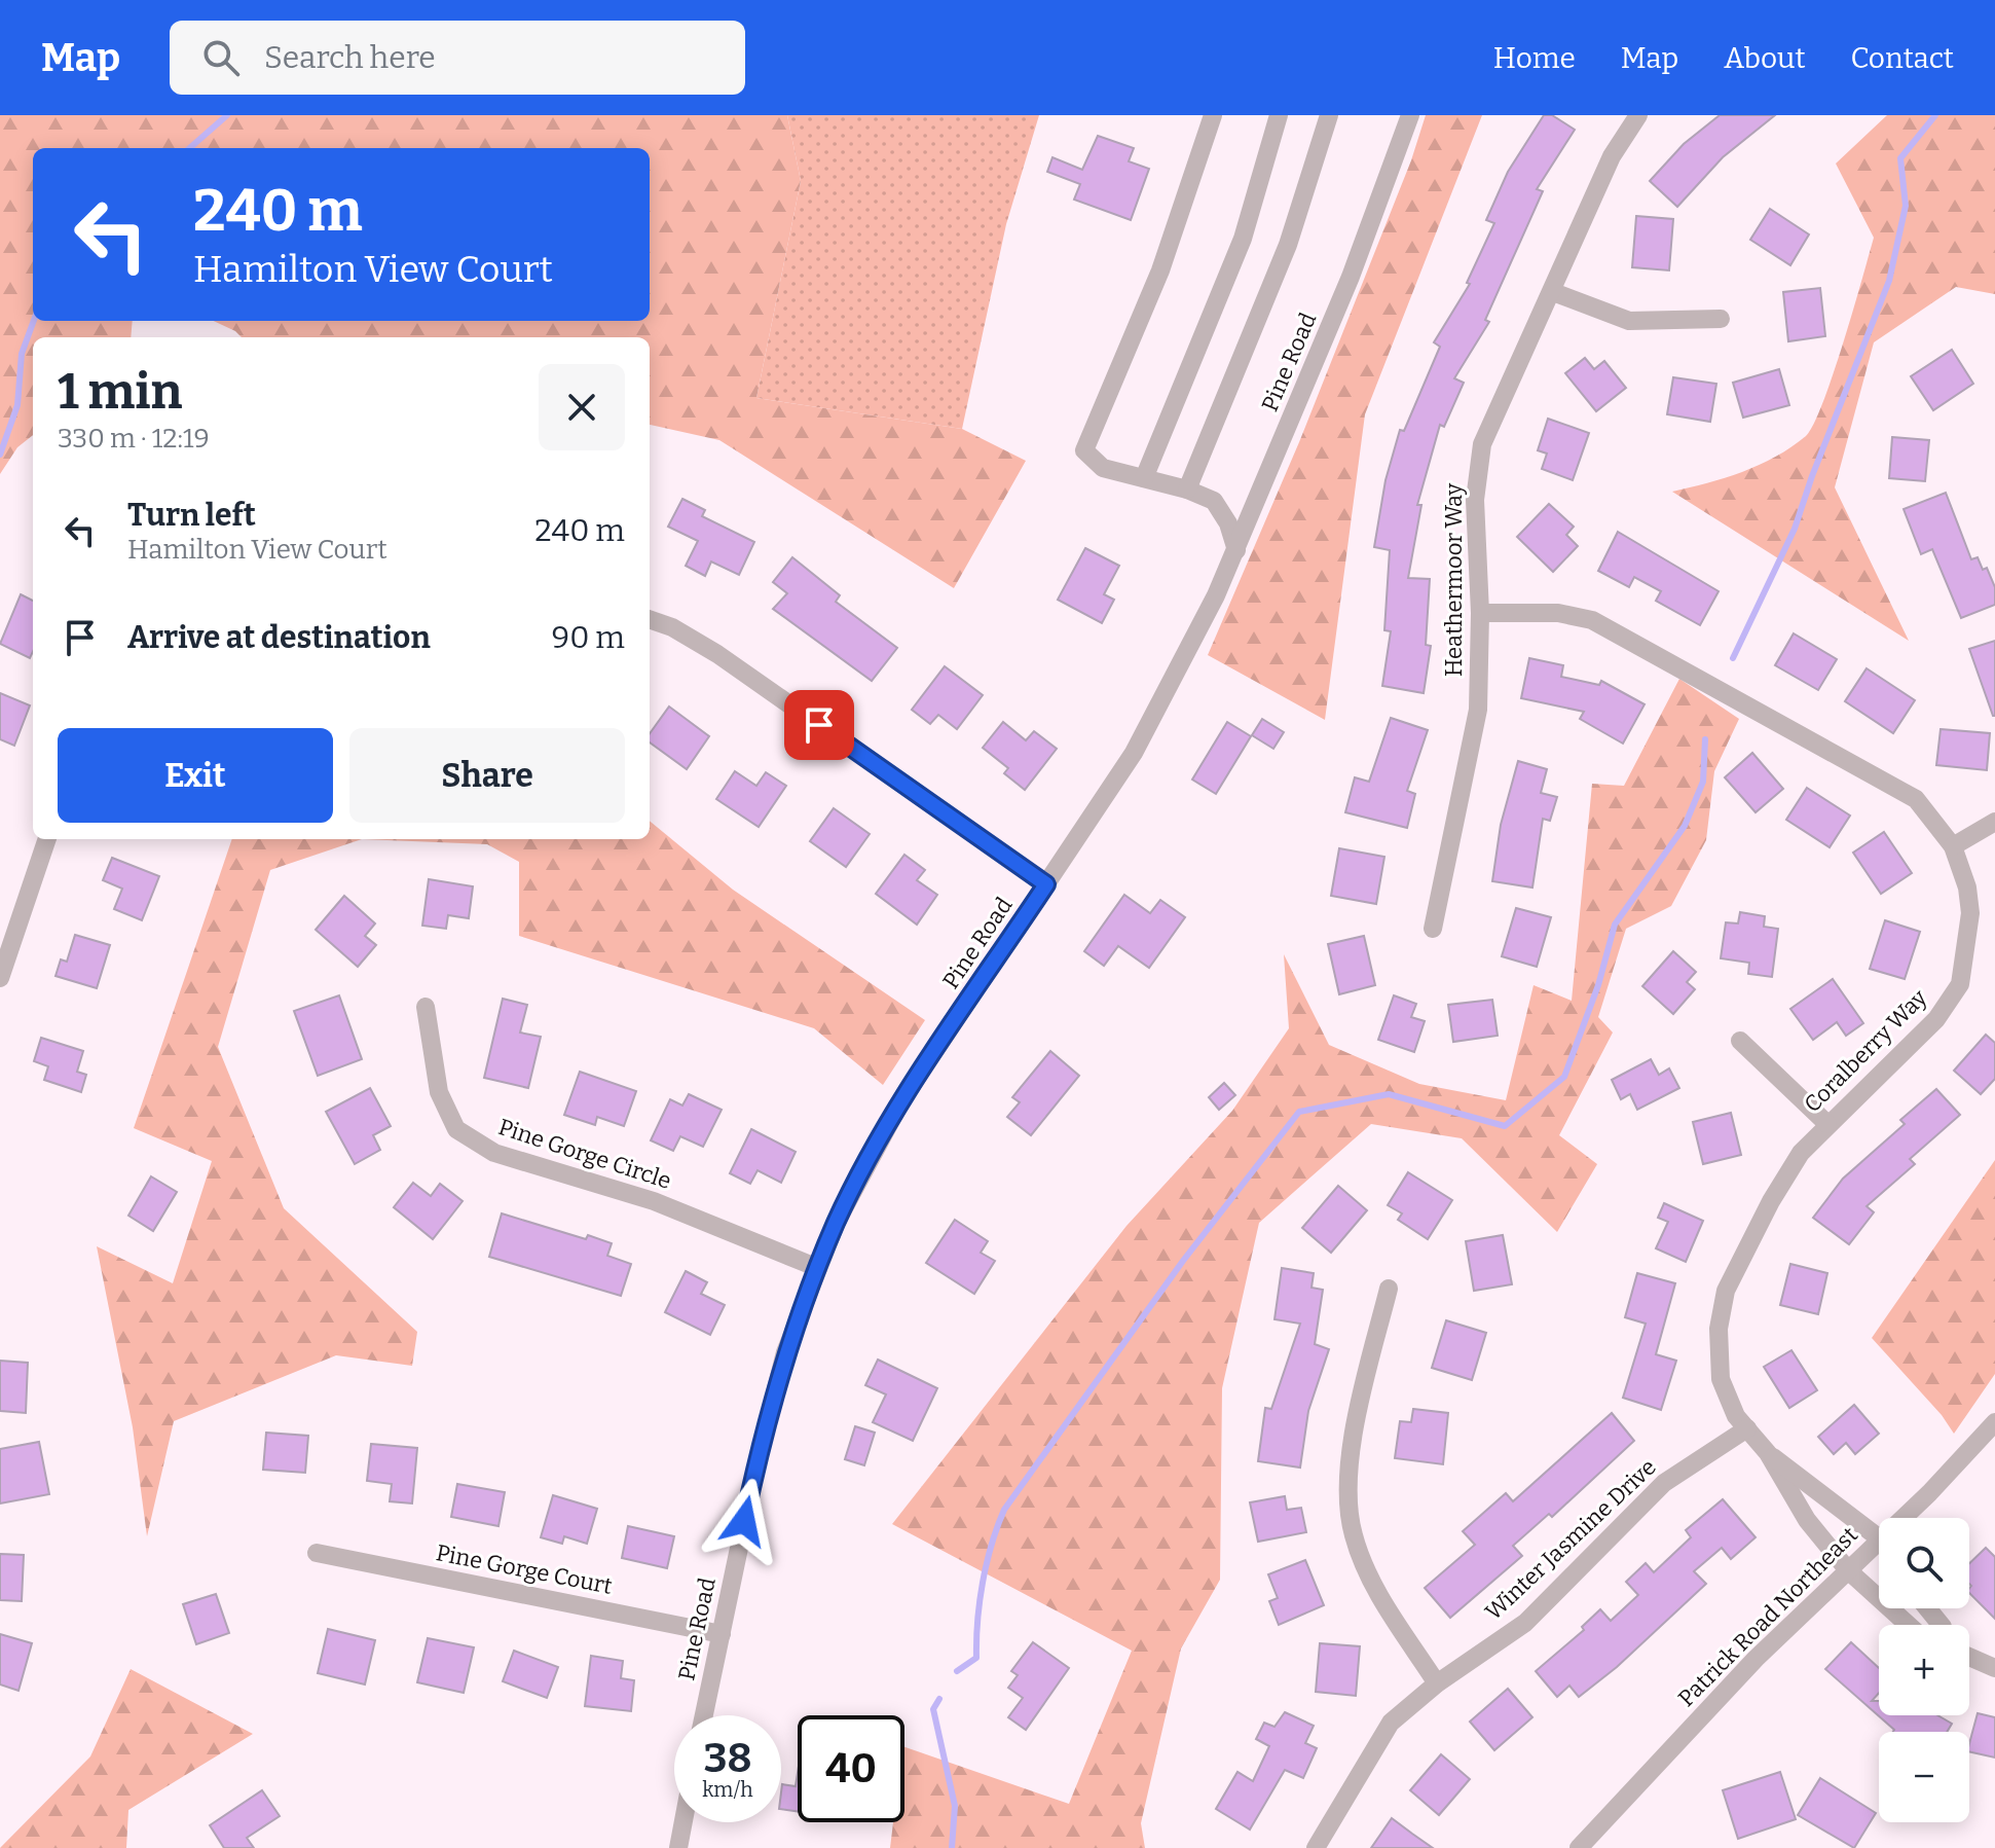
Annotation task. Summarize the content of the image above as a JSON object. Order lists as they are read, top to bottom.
{
  "streets": {
    "street": [
      "Pine Road",
      "Heathermoor Way",
      "Coralberry Way",
      "Pine Gorge Circle",
      "Winter Jasmine Drive",
      "Pine Gorge Court",
      "Patrick Road Northeast"
    ]
  },
  "crossings": [
    ["Pine Road", "Pine Gorge Circle"],
    ["Pine Road", "Pine Gorge Court"],
    ["Heathermoor Way", "Coralberry Way"],
    ["Coralberry Way", "Winter Jasmine Drive"],
    ["Coralberry Way", "Patrick Road Northeast"]
  ],
  "page": {
    "header": "Map",
    "search": "Search here",
    "nav": [
      "Home",
      "Map",
      "About",
      "Contact"
    ],
    "turn": ["240 m", "Hamilton View Court"],
    "heading": ["1 min", "330 m · 12:19"],
    "list": [
      {
        "name": "Turn left",
        "note": "Hamilton View Court",
        "value": "240 m"
      },
      {
        "name": "Arrive at destination",
        "value": "90 m"
      }
    ],
    "buttons": ["Exit", "Share"],
    "map_buttons": ["+", "−"],
    "speed": "38 km/h",
    "limit": "40"
  }
}
